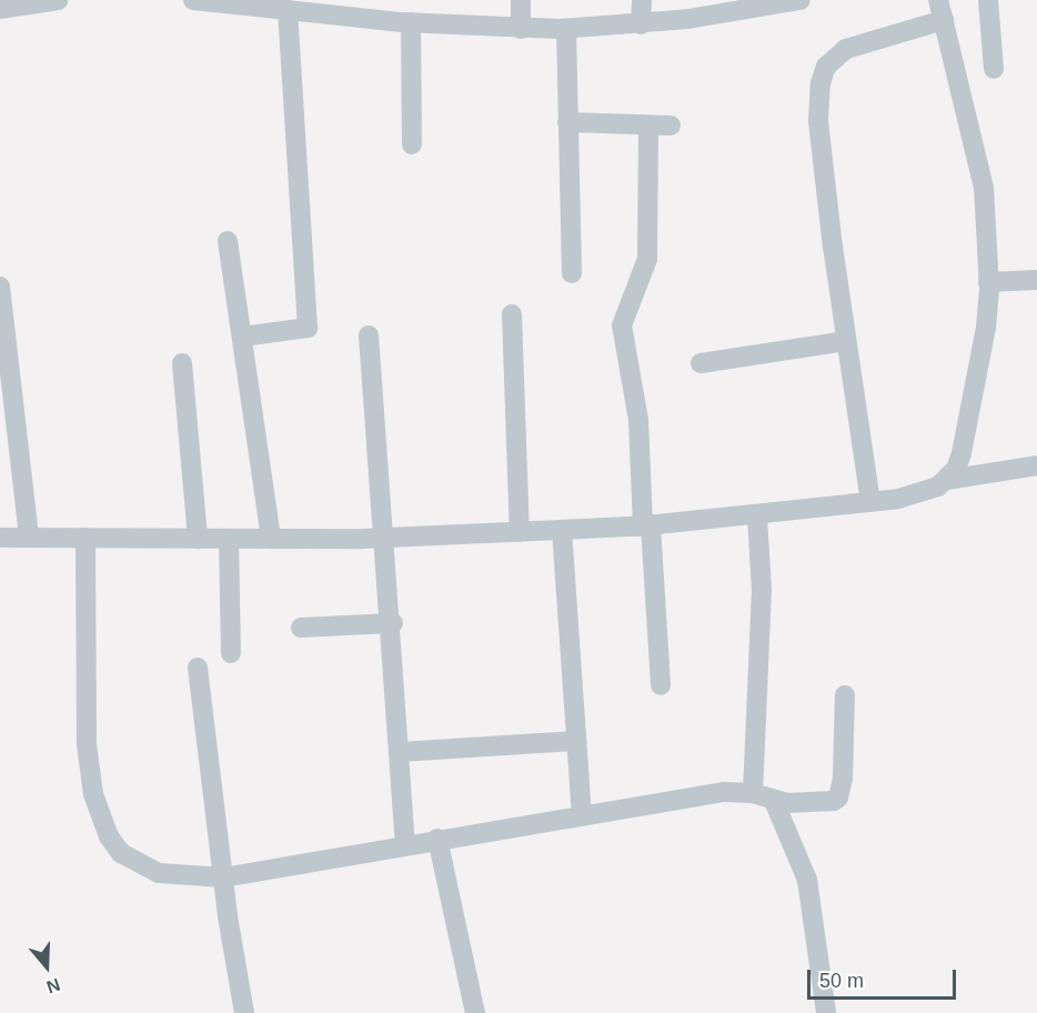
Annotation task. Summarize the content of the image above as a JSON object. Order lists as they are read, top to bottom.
{
  "scale_bar": "50 m",
  "north": "bottom"
}
